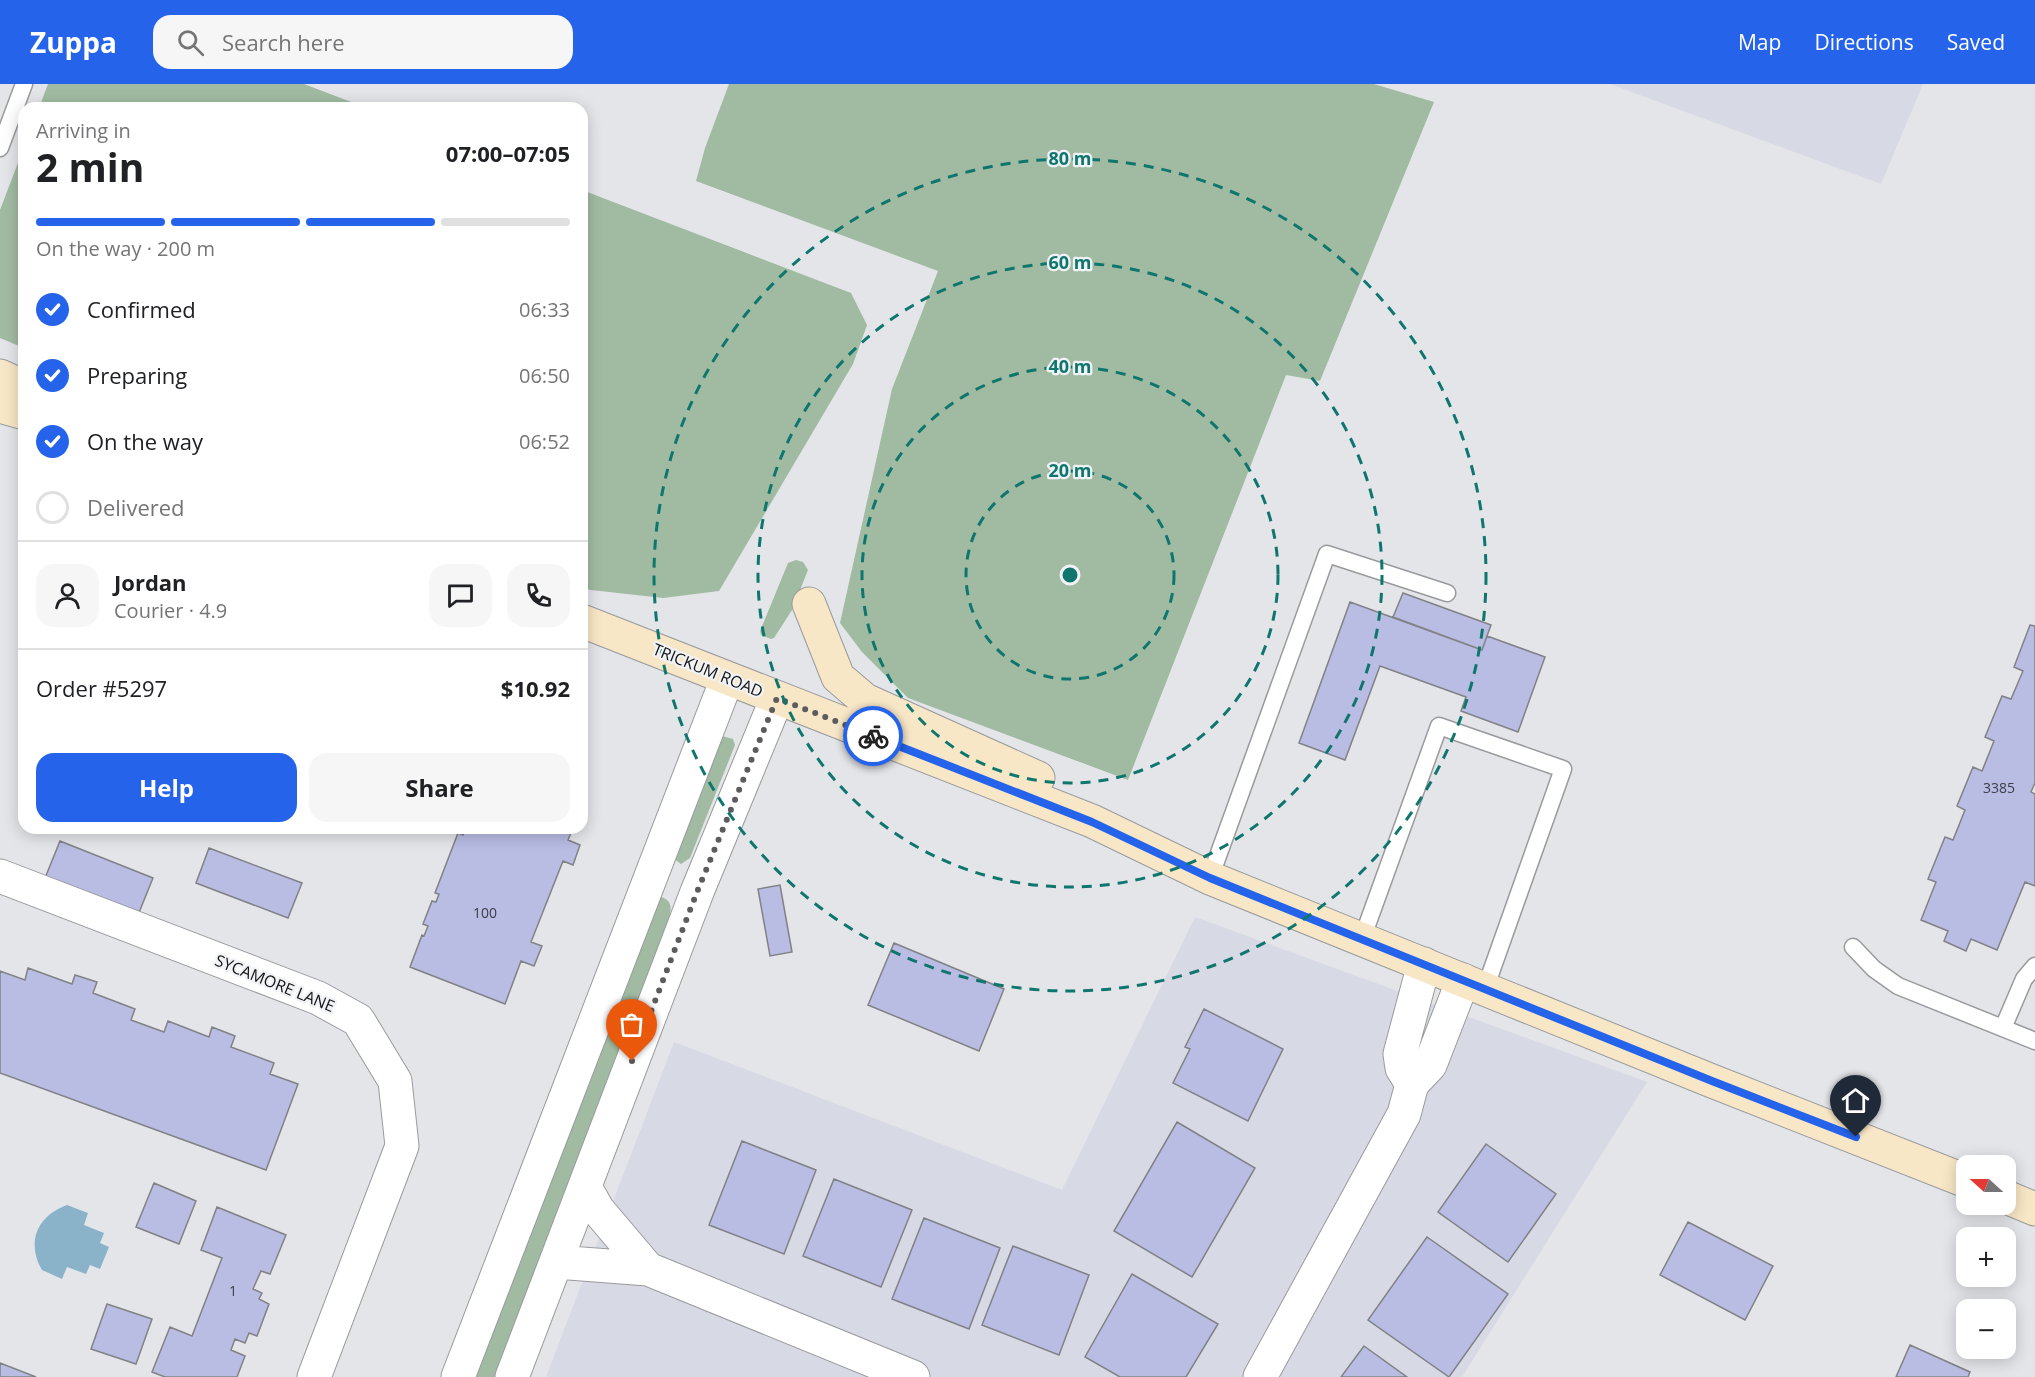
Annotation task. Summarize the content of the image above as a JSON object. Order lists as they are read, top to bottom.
{
  "streets": {
    "street": ["TRICKUM ROAD", "SYCAMORE LANE"]
  },
  "house_numbers": ["3385", "100", "1"],
  "north": "left",
  "page": {
    "header": "Zuppa",
    "search": "Search here",
    "nav": ["Map", "Directions", "Saved"],
    "heading": ["2 min", "Arriving in", "07:00–07:05"],
    "panel": [
      "Jordan",
      "Courier · 4.9",
      "Order #5297",
      "$10.92"
    ],
    "bar": "On the way · 200 m",
    "list": [
      ["Confirmed", "06:33"],
      ["Preparing", "06:50"],
      ["On the way", "06:52"],
      "Delivered"
    ],
    "buttons": ["Help", "Share"],
    "map_buttons": ["+", "−"]
  },
  "rings": [
    "80 m",
    "60 m",
    "40 m",
    "20 m"
  ]
}
